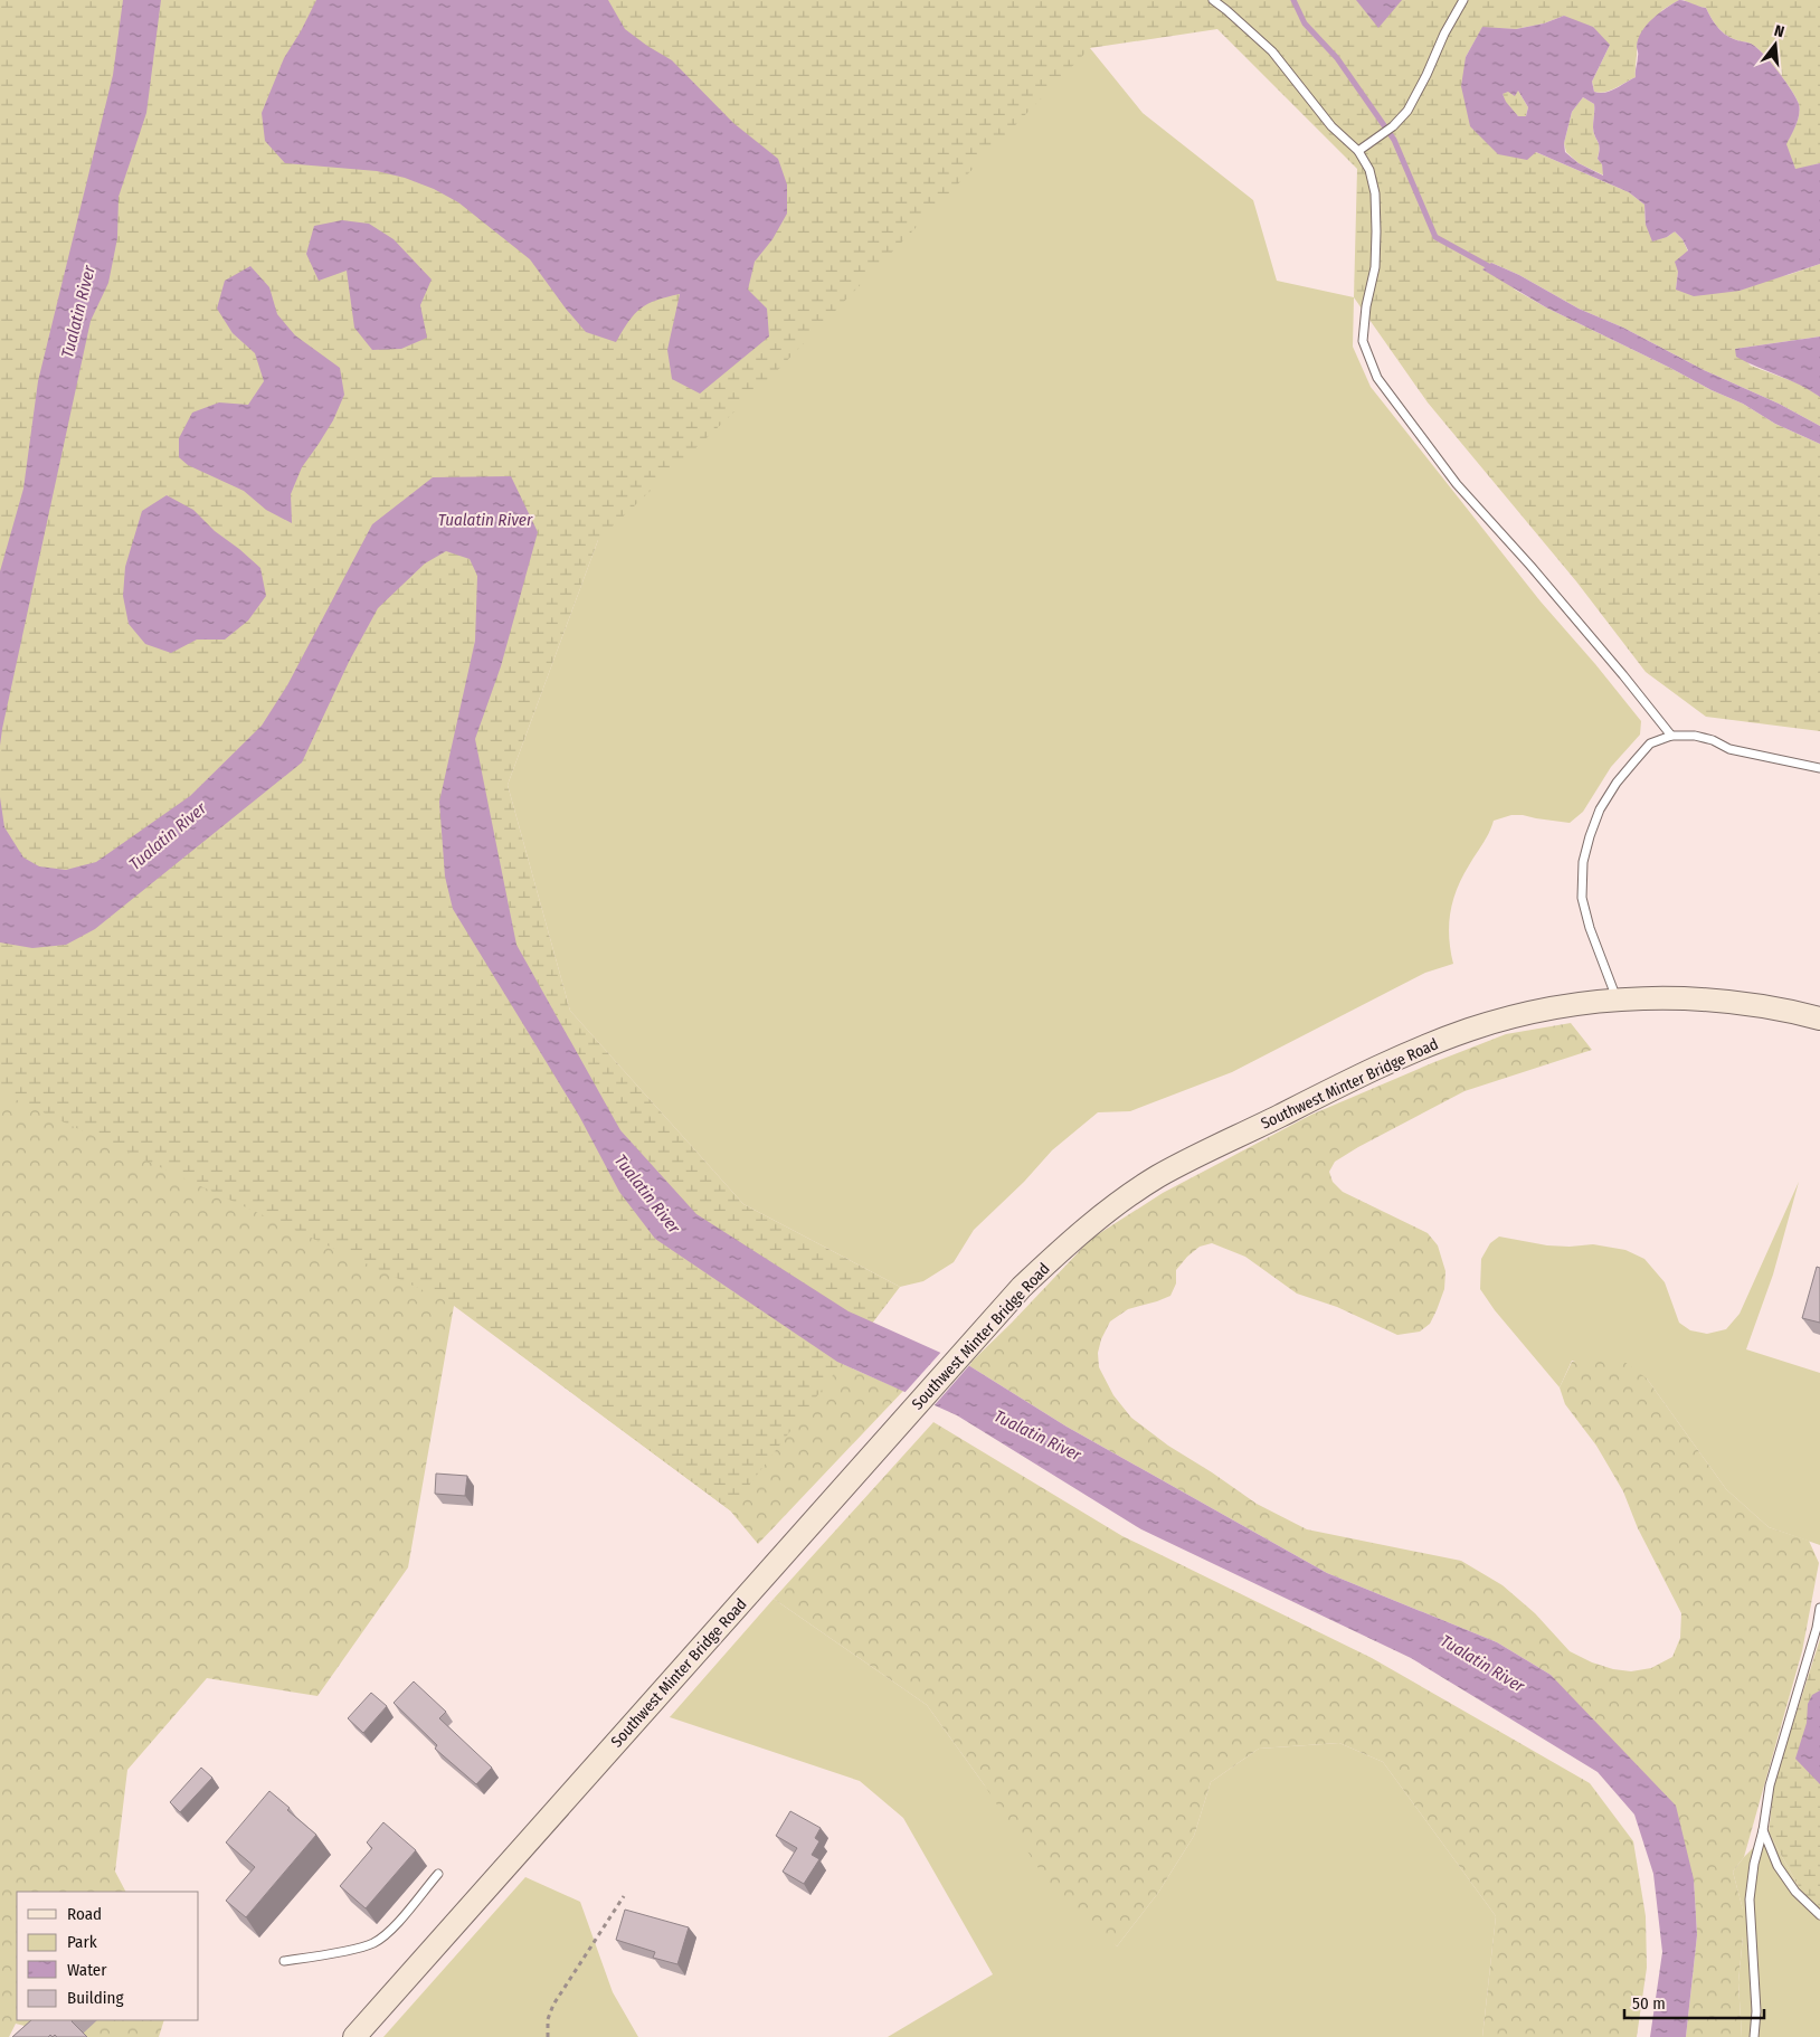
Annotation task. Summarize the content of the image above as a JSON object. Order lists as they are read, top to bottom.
{
  "streets": {
    "main road": ["Southwest Minter Bridge Road"]
  },
  "water": ["Tualatin River"],
  "legend": [
    "Road",
    "Park",
    "Water",
    "Building"
  ],
  "scale_bar": "50 m",
  "north": "top"
}
